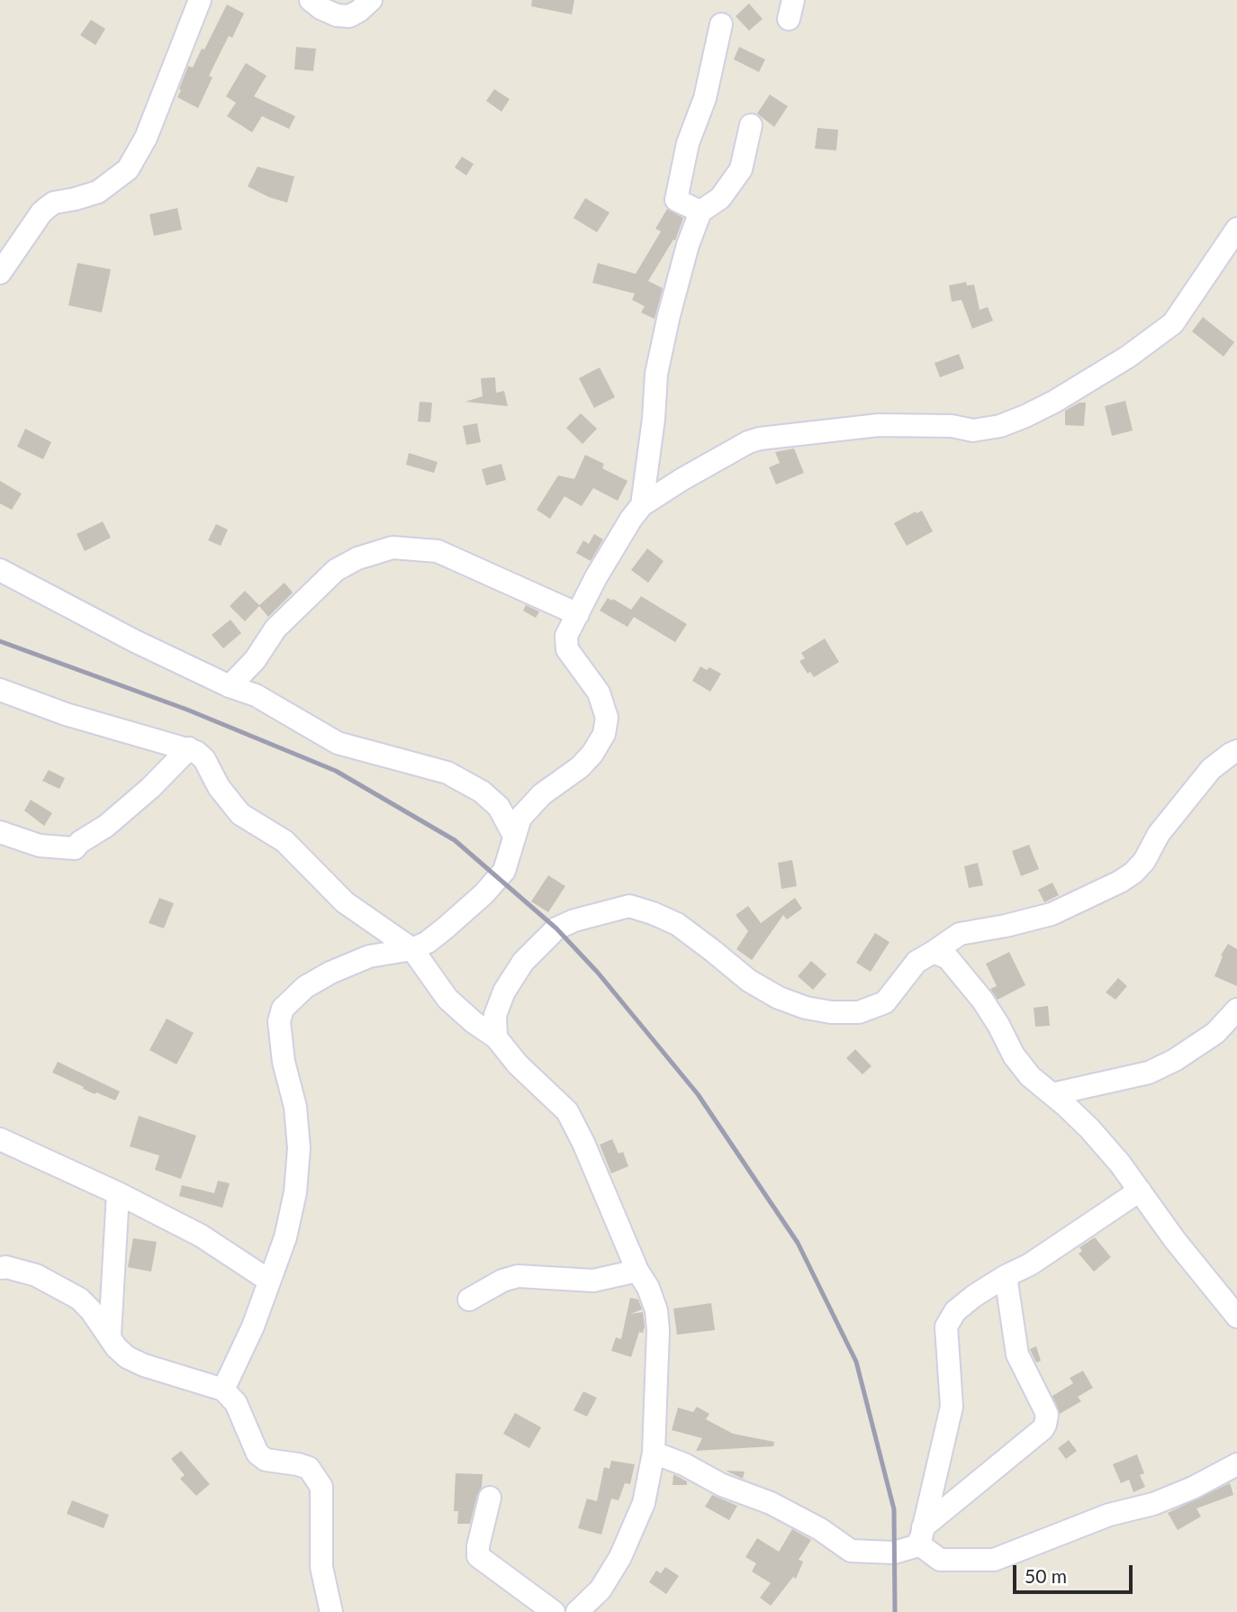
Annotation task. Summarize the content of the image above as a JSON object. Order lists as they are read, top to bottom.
{
  "scale_bar": "50 m"
}
